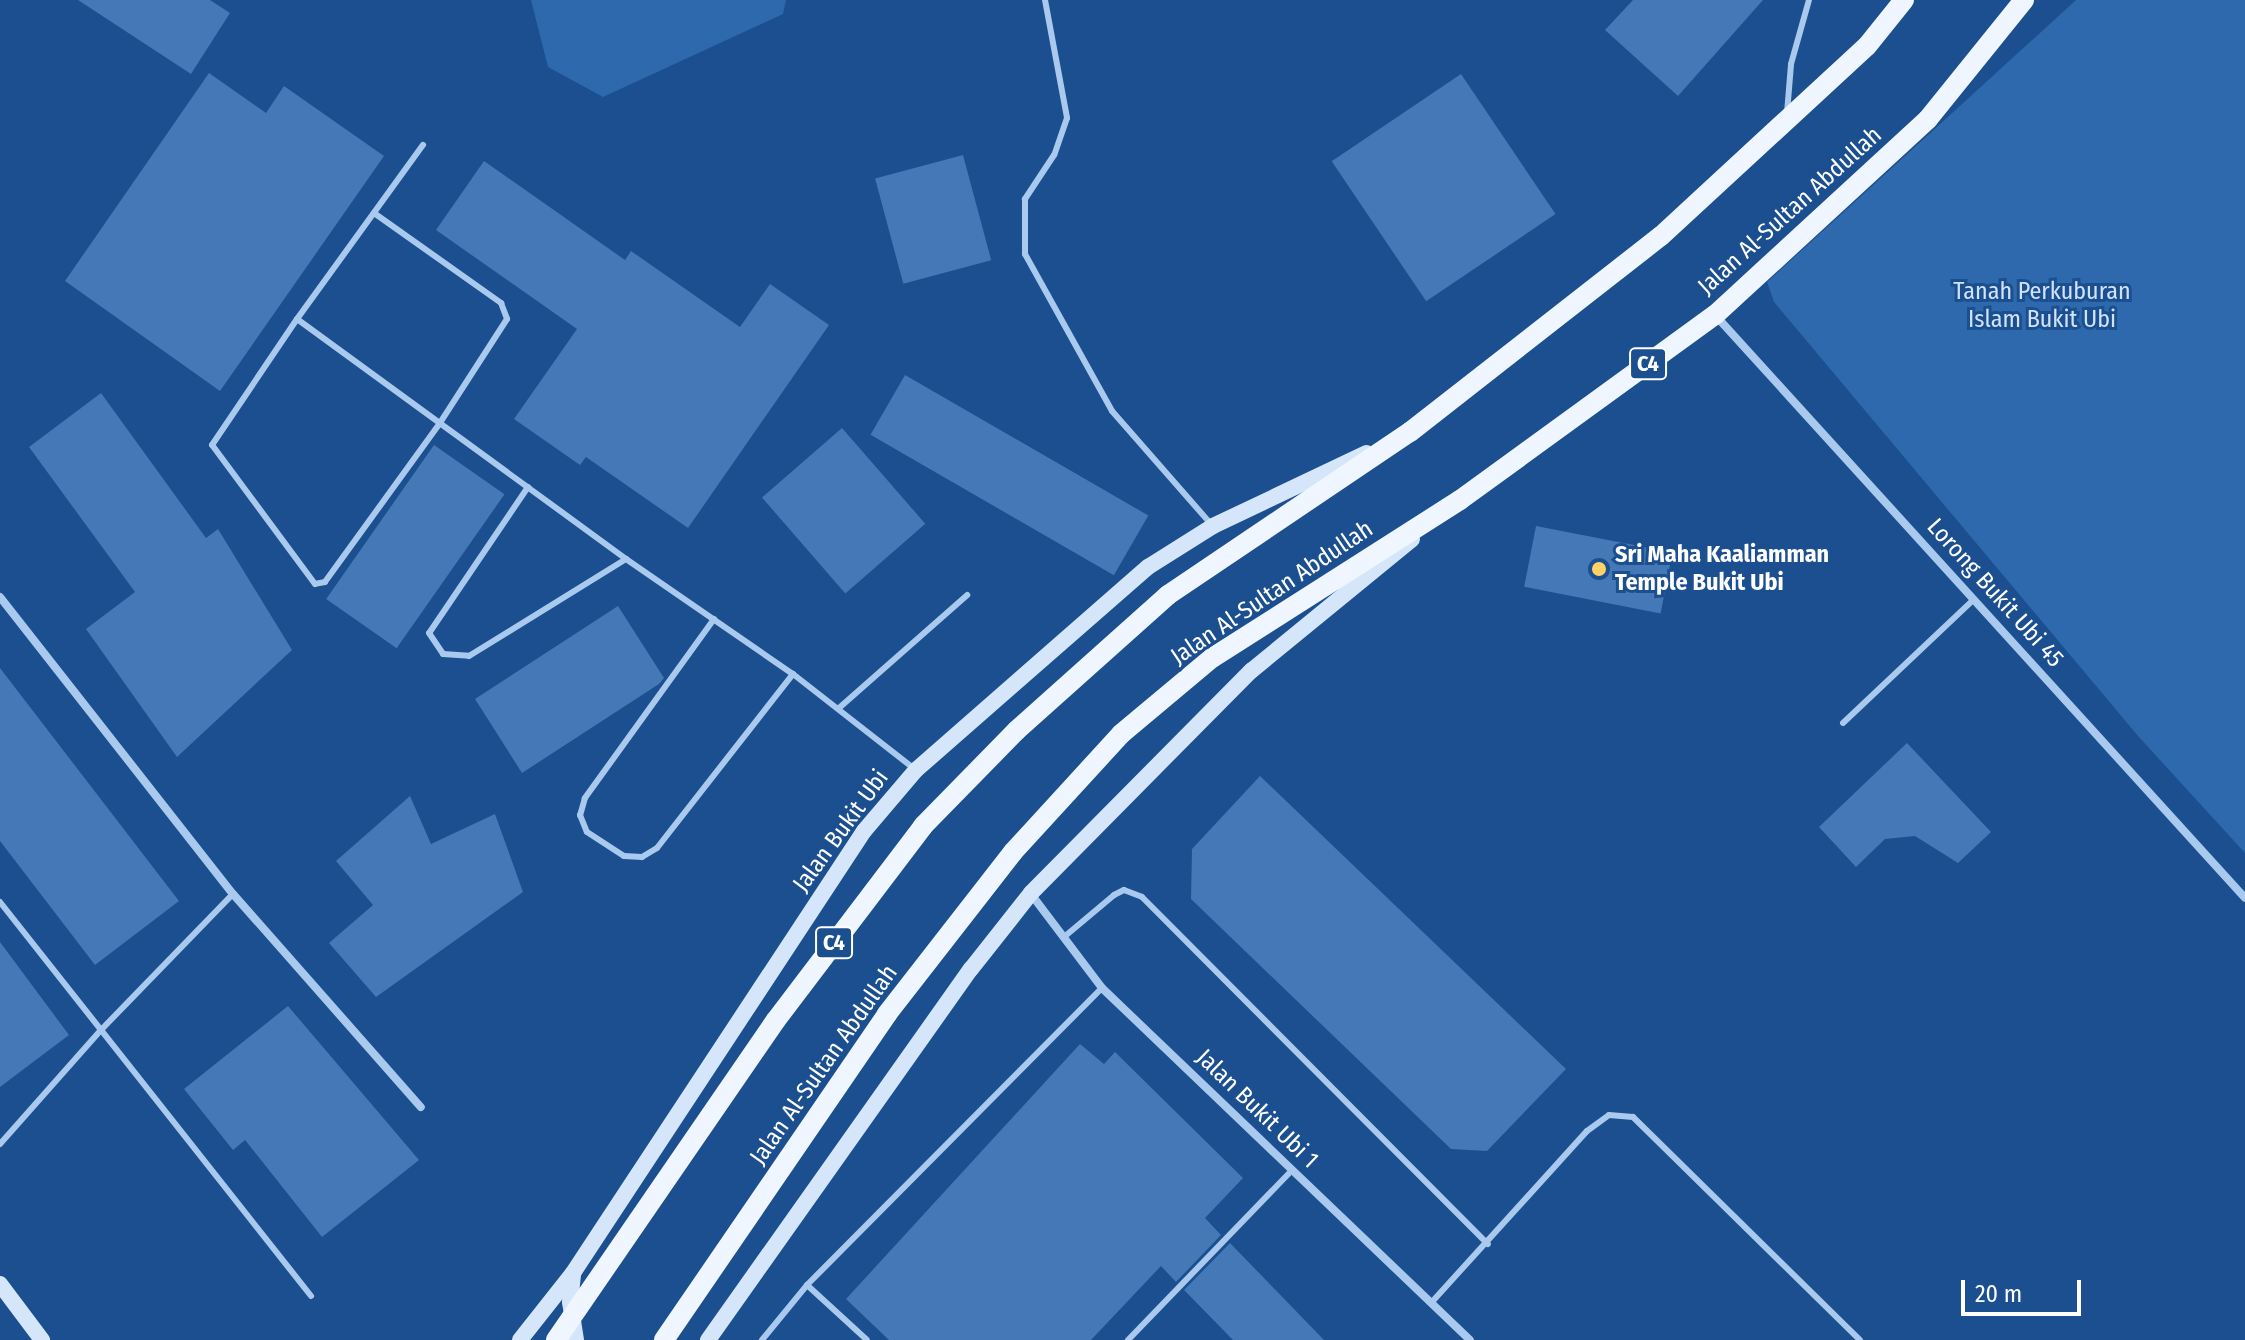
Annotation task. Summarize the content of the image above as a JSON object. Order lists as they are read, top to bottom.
{
  "streets": {
    "main road": ["Jalan Al-Sultan Abdullah", "C4"],
    "street": ["Lorong Bukit Ubi 45", "Jalan Bukit Ubi", "Jalan Bukit Ubi 1"]
  },
  "crossings": [
    ["Jalan Al-Sultan Abdullah", "C4"],
    ["Jalan Al-Sultan Abdullah", "Lorong Bukit Ubi 45"],
    ["C4", "Jalan Bukit Ubi"],
    ["C4", "Jalan Bukit Ubi 1"]
  ],
  "parks": ["Tanah Perkuburan Islam Bukit Ubi"],
  "places": ["Sri Maha Kaaliamman Temple Bukit Ubi"],
  "scale_bar": "20 m"
}
